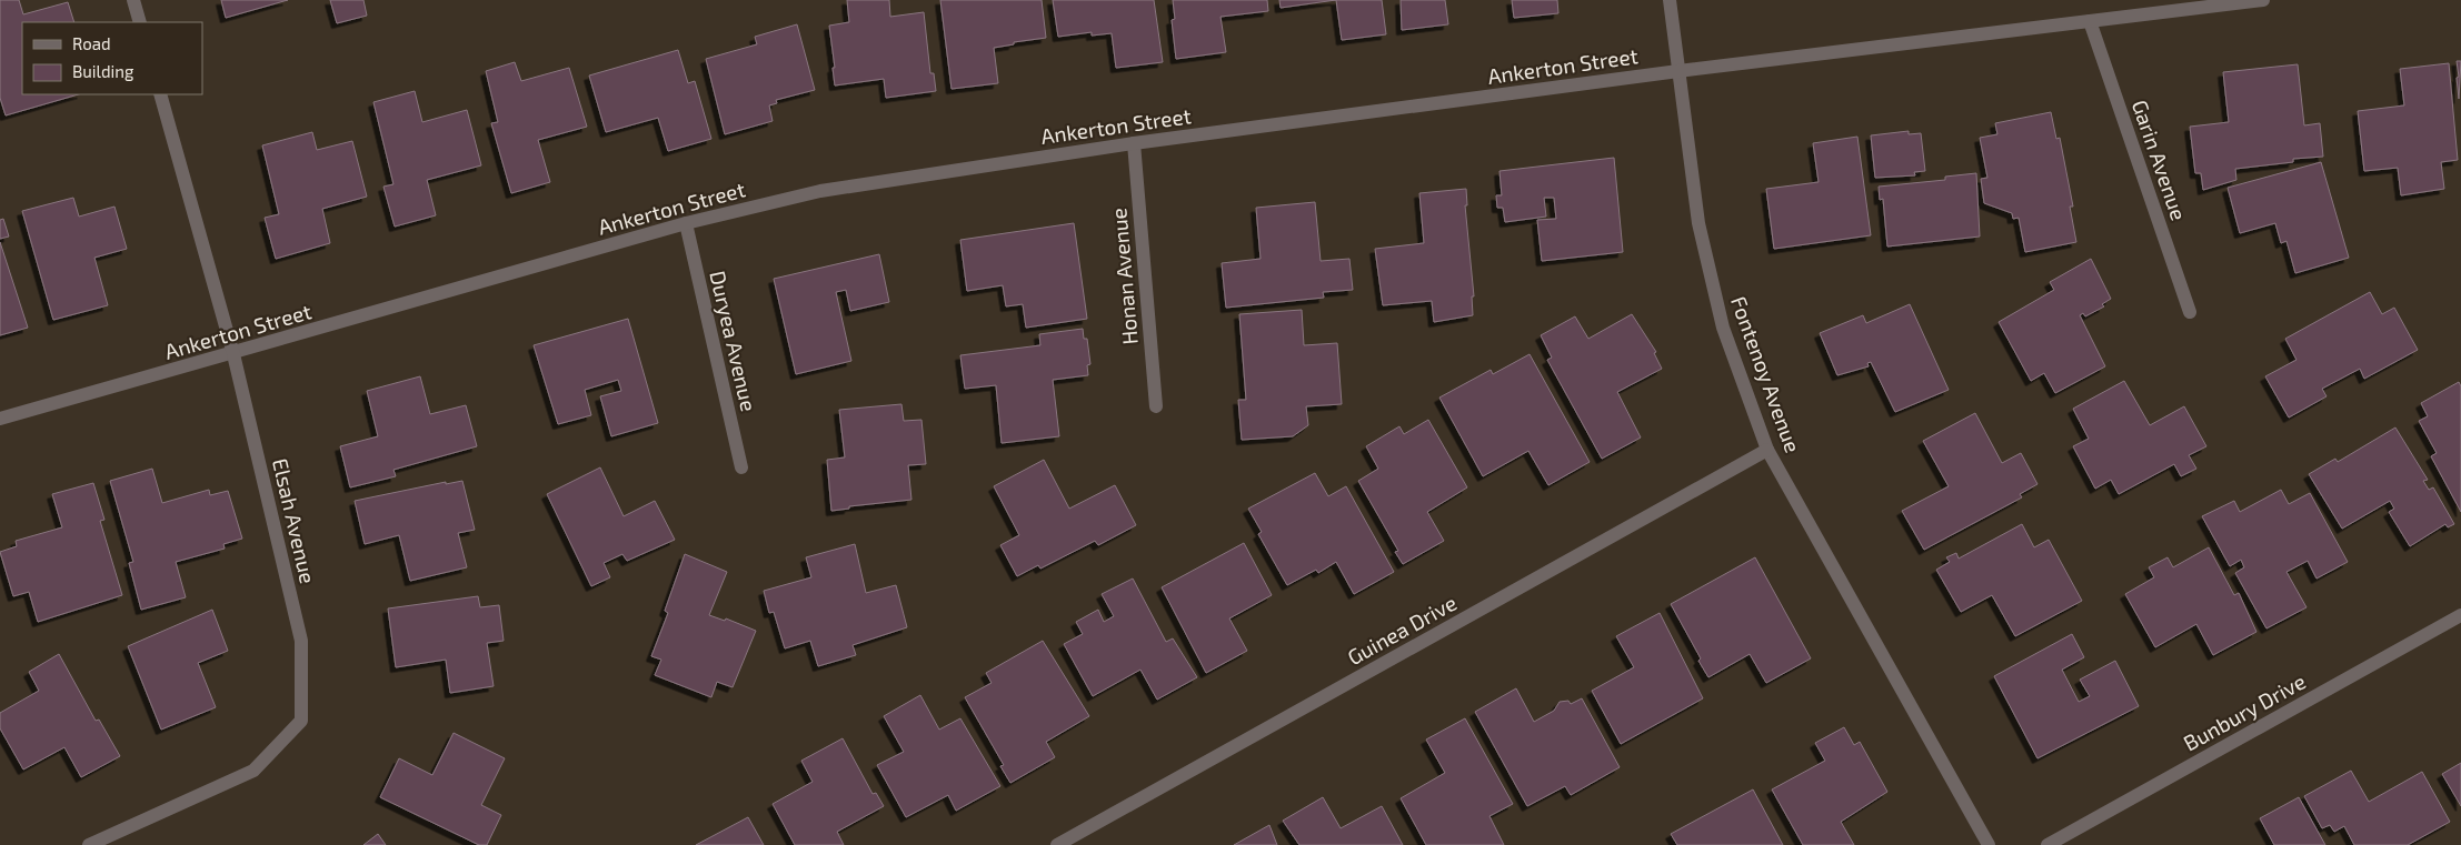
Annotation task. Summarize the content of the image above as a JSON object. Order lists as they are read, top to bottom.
{
  "streets": {
    "street": [
      "Ankerton Street",
      "Garin Avenue",
      "Honan Avenue",
      "Duryea Avenue",
      "Fontenoy Avenue",
      "Elsah Avenue",
      "Guinea Drive",
      "Bunbury Drive"
    ]
  },
  "crossings": [
    ["Ankerton Street", "Garin Avenue"],
    ["Ankerton Street", "Honan Avenue"],
    ["Ankerton Street", "Duryea Avenue"],
    ["Ankerton Street", "Fontenoy Avenue"],
    ["Ankerton Street", "Elsah Avenue"],
    ["Fontenoy Avenue", "Guinea Drive"]
  ],
  "legend": ["Road", "Building"]
}
